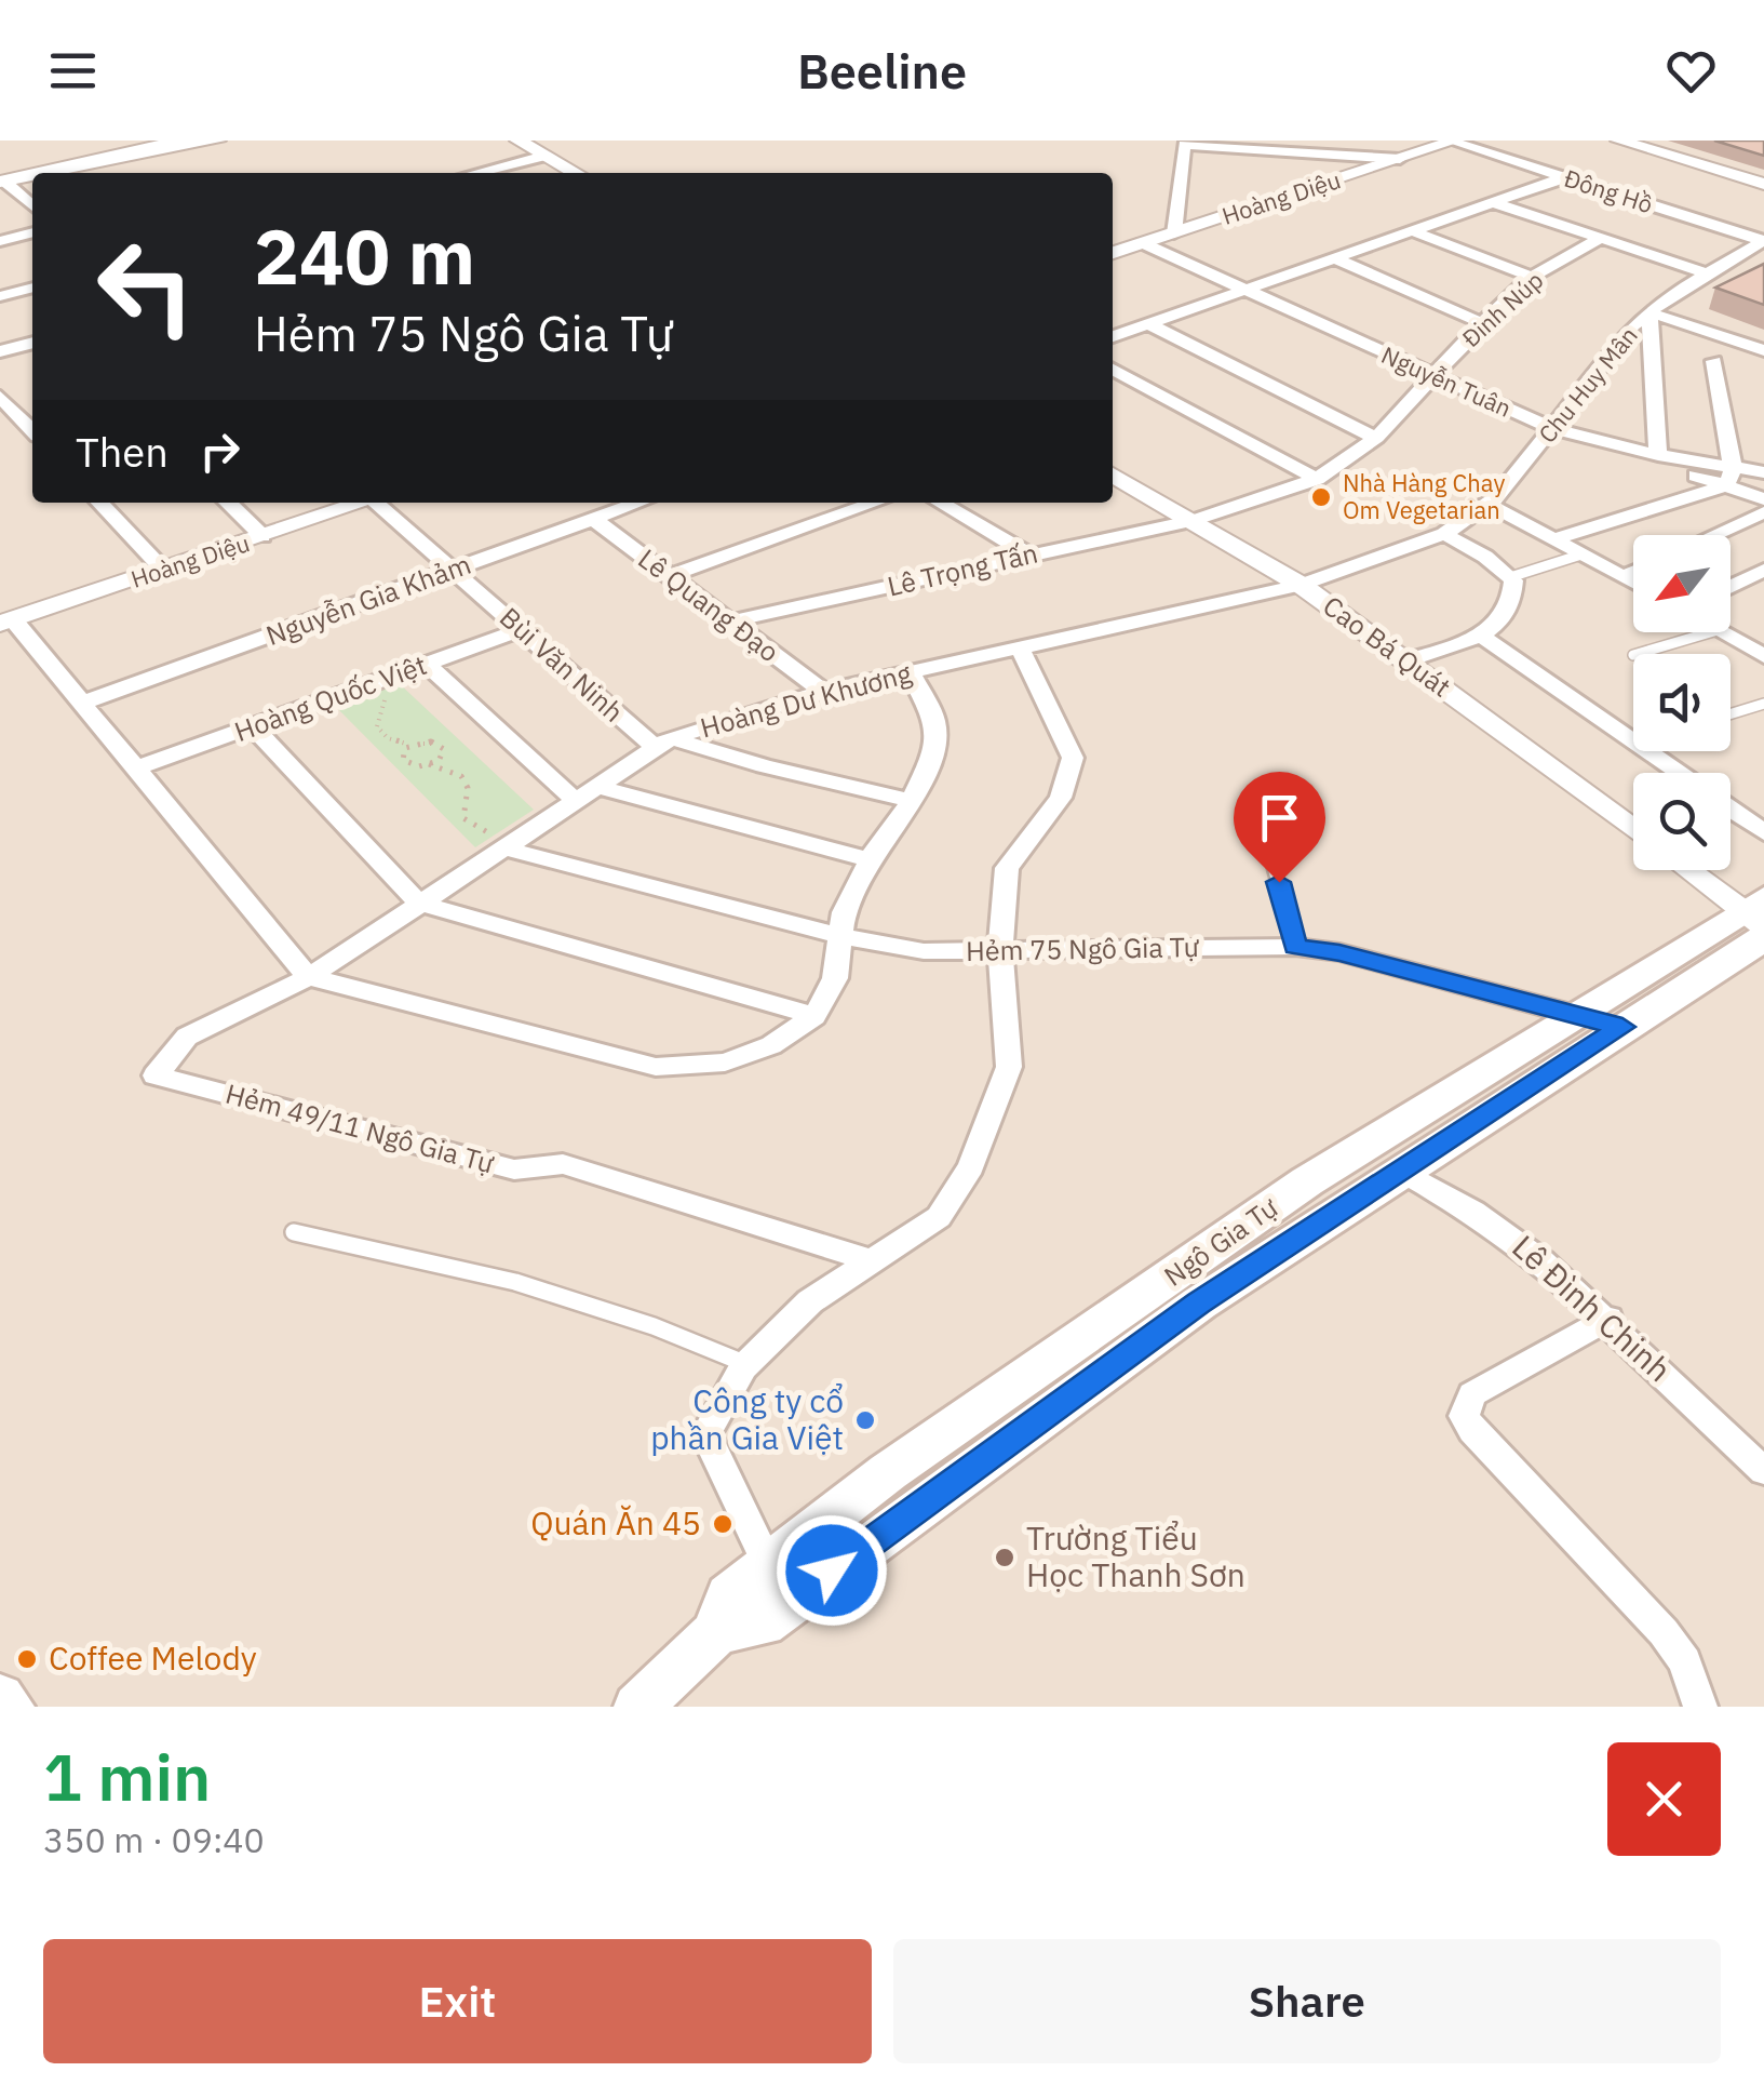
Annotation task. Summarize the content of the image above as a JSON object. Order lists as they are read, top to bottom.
{
  "streets": {
    "main road": ["Ngô Gia Tự"],
    "street": [
      "Đông Hồ",
      "Hoàng Diệu",
      "Đinh Núp",
      "Nguyễn Tuân",
      "Chu Huy Mân",
      "Lê Trọng Tấn",
      "Nguyễn Gia Khảm",
      "Lê Quang Đạo",
      "Cao Bá Quát",
      "Bùi Văn Ninh",
      "Hoàng Quốc Việt",
      "Hoàng Dư Khương",
      "Hẻm 75 Ngô Gia Tự",
      "Hẻm 49/11 Ngô Gia Tự",
      "Lê Đình Chinh"
    ]
  },
  "crossings": [
    ["Đông Hồ", "Hoàng Diệu"],
    ["Đông Hồ", "Chu Huy Mân"],
    ["Hoàng Diệu", "Nguyễn Tuân"],
    ["Đinh Núp", "Nguyễn Tuân"],
    ["Đinh Núp", "Lê Trọng Tấn"],
    ["Đinh Núp", "Cao Bá Quát"],
    ["Nguyễn Tuân", "Chu Huy Mân"],
    ["Chu Huy Mân", "Cao Bá Quát"],
    ["Chu Huy Mân", "Hoàng Dư Khương"],
    ["Lê Trọng Tấn", "Lê Quang Đạo"],
    ["Lê Trọng Tấn", "Cao Bá Quát"],
    ["Nguyễn Gia Khảm", "Lê Quang Đạo"],
    ["Nguyễn Gia Khảm", "Bùi Văn Ninh"],
    ["Lê Quang Đạo", "Hoàng Dư Khương"],
    ["Cao Bá Quát", "Hoàng Dư Khương"],
    ["Bùi Văn Ninh", "Hoàng Quốc Việt"],
    ["Bùi Văn Ninh", "Hoàng Dư Khương"],
    ["Hoàng Dư Khương", "Hẻm 75 Ngô Gia Tự"],
    ["Hoàng Dư Khương", "Hẻm 49/11 Ngô Gia Tự"],
    ["Hẻm 75 Ngô Gia Tự", "Ngô Gia Tự"],
    ["Ngô Gia Tự", "Lê Đình Chinh"]
  ],
  "places": [
    "Nhà Hàng Chay Om Vegetarian",
    "Công ty cổ phần Gia Việt",
    "Quán Ăn 45",
    "Trường Tiểu Học Thanh Sơn",
    "Coffee Melody"
  ],
  "north": "bottom left",
  "page": {
    "header": "Beeline",
    "turn": ["240 m", "Hẻm 75 Ngô Gia Tự"],
    "then": "Then",
    "heading": ["1 min", "350 m · 09:40"],
    "buttons": ["Exit", "Share"]
  }
}
